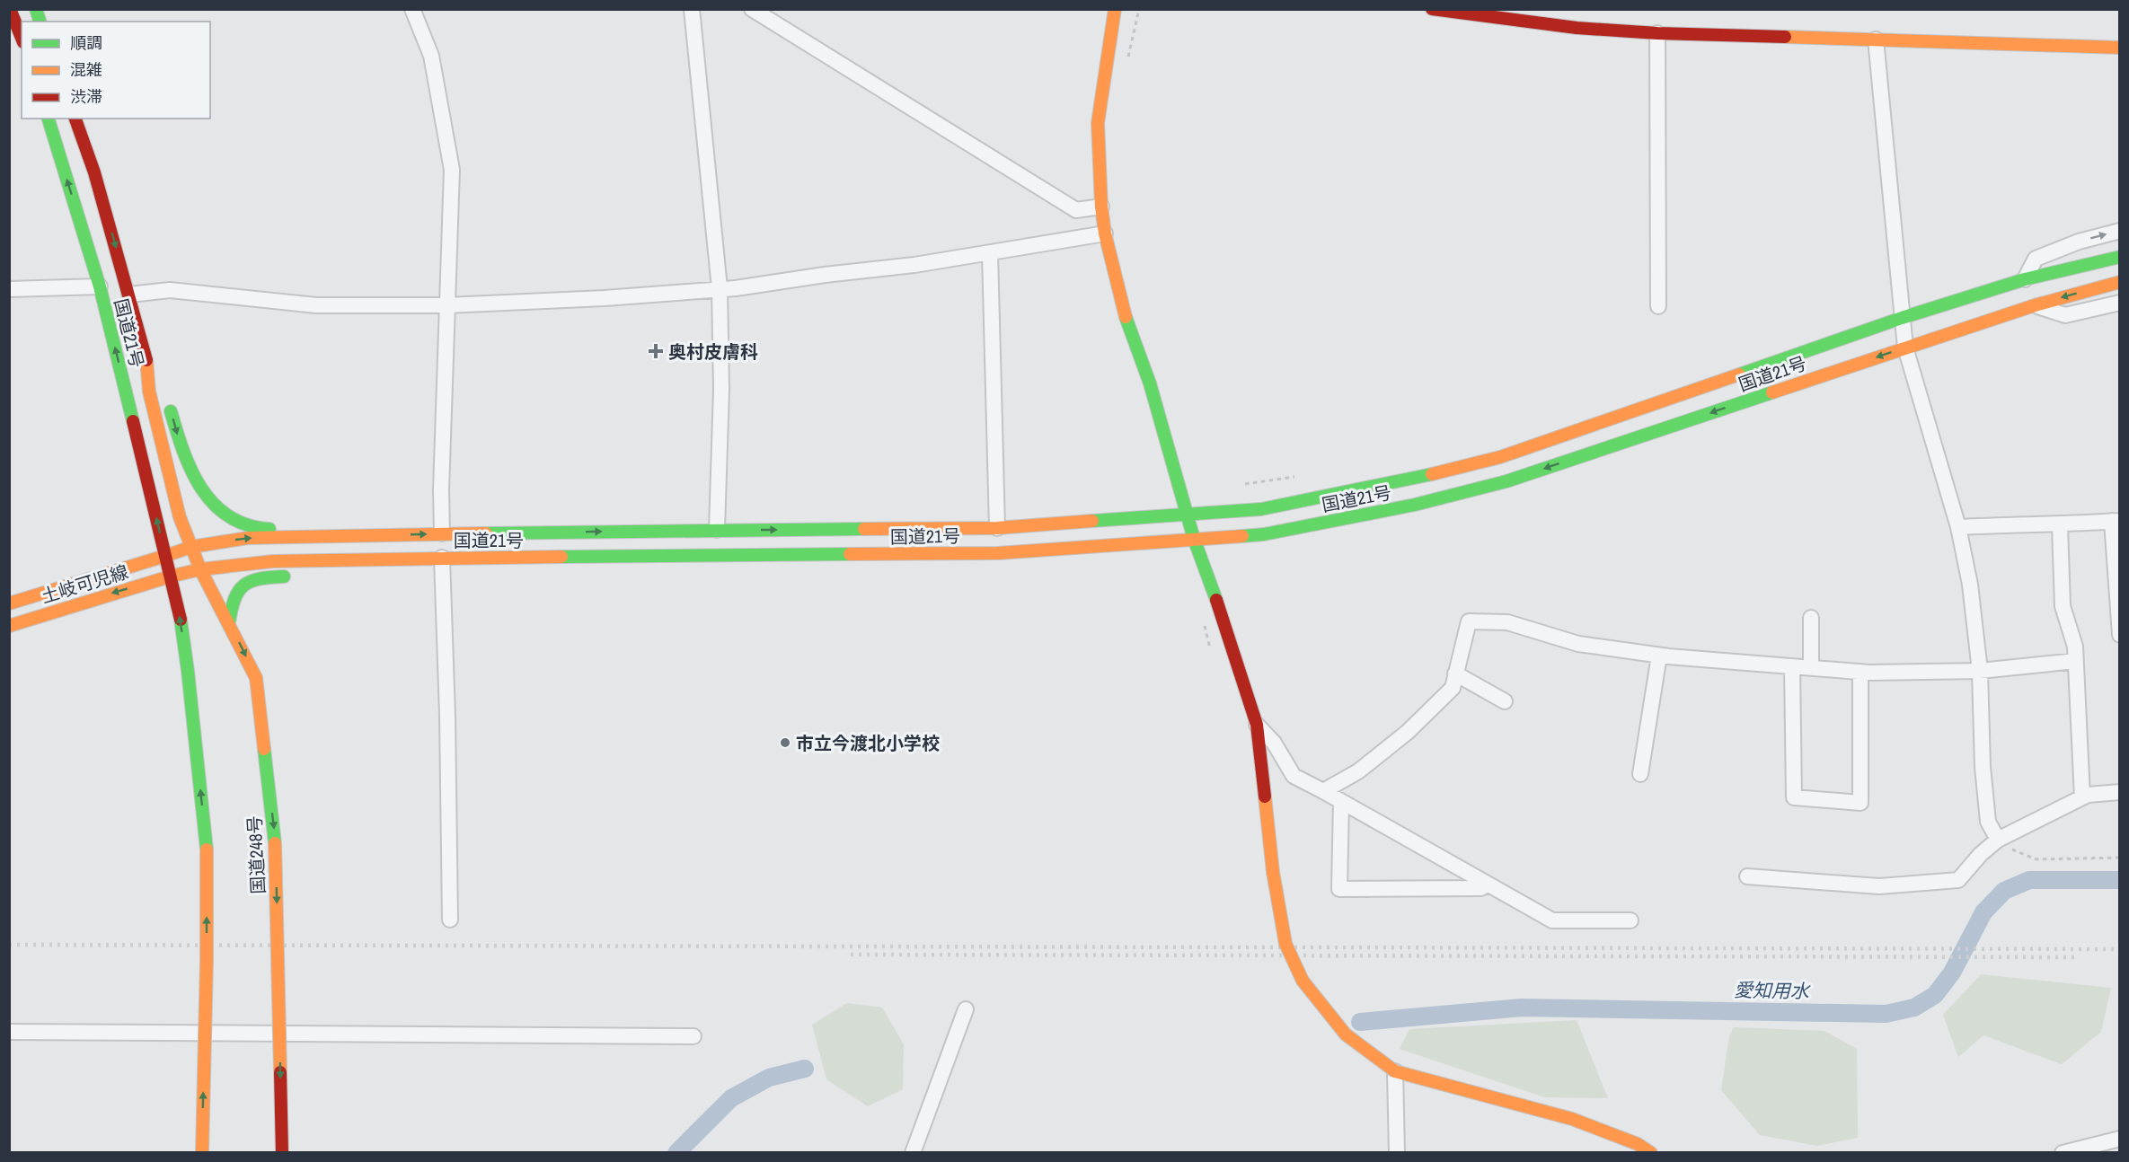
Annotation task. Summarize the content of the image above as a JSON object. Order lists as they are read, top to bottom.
{
  "streets": {
    "main road": ["国道21号", "土岐可児線", "国道248号"]
  },
  "crossings": [
    ["国道21号", "土岐可児線"],
    ["国道21号", "国道248号"],
    ["土岐可児線", "国道248号"]
  ],
  "water": ["愛知用水"],
  "places": {
    "health": ["奥村皮膚科"],
    "other": ["市立今渡北小学校"]
  },
  "legend": ["順調", "混雑", "渋滞"]
}
